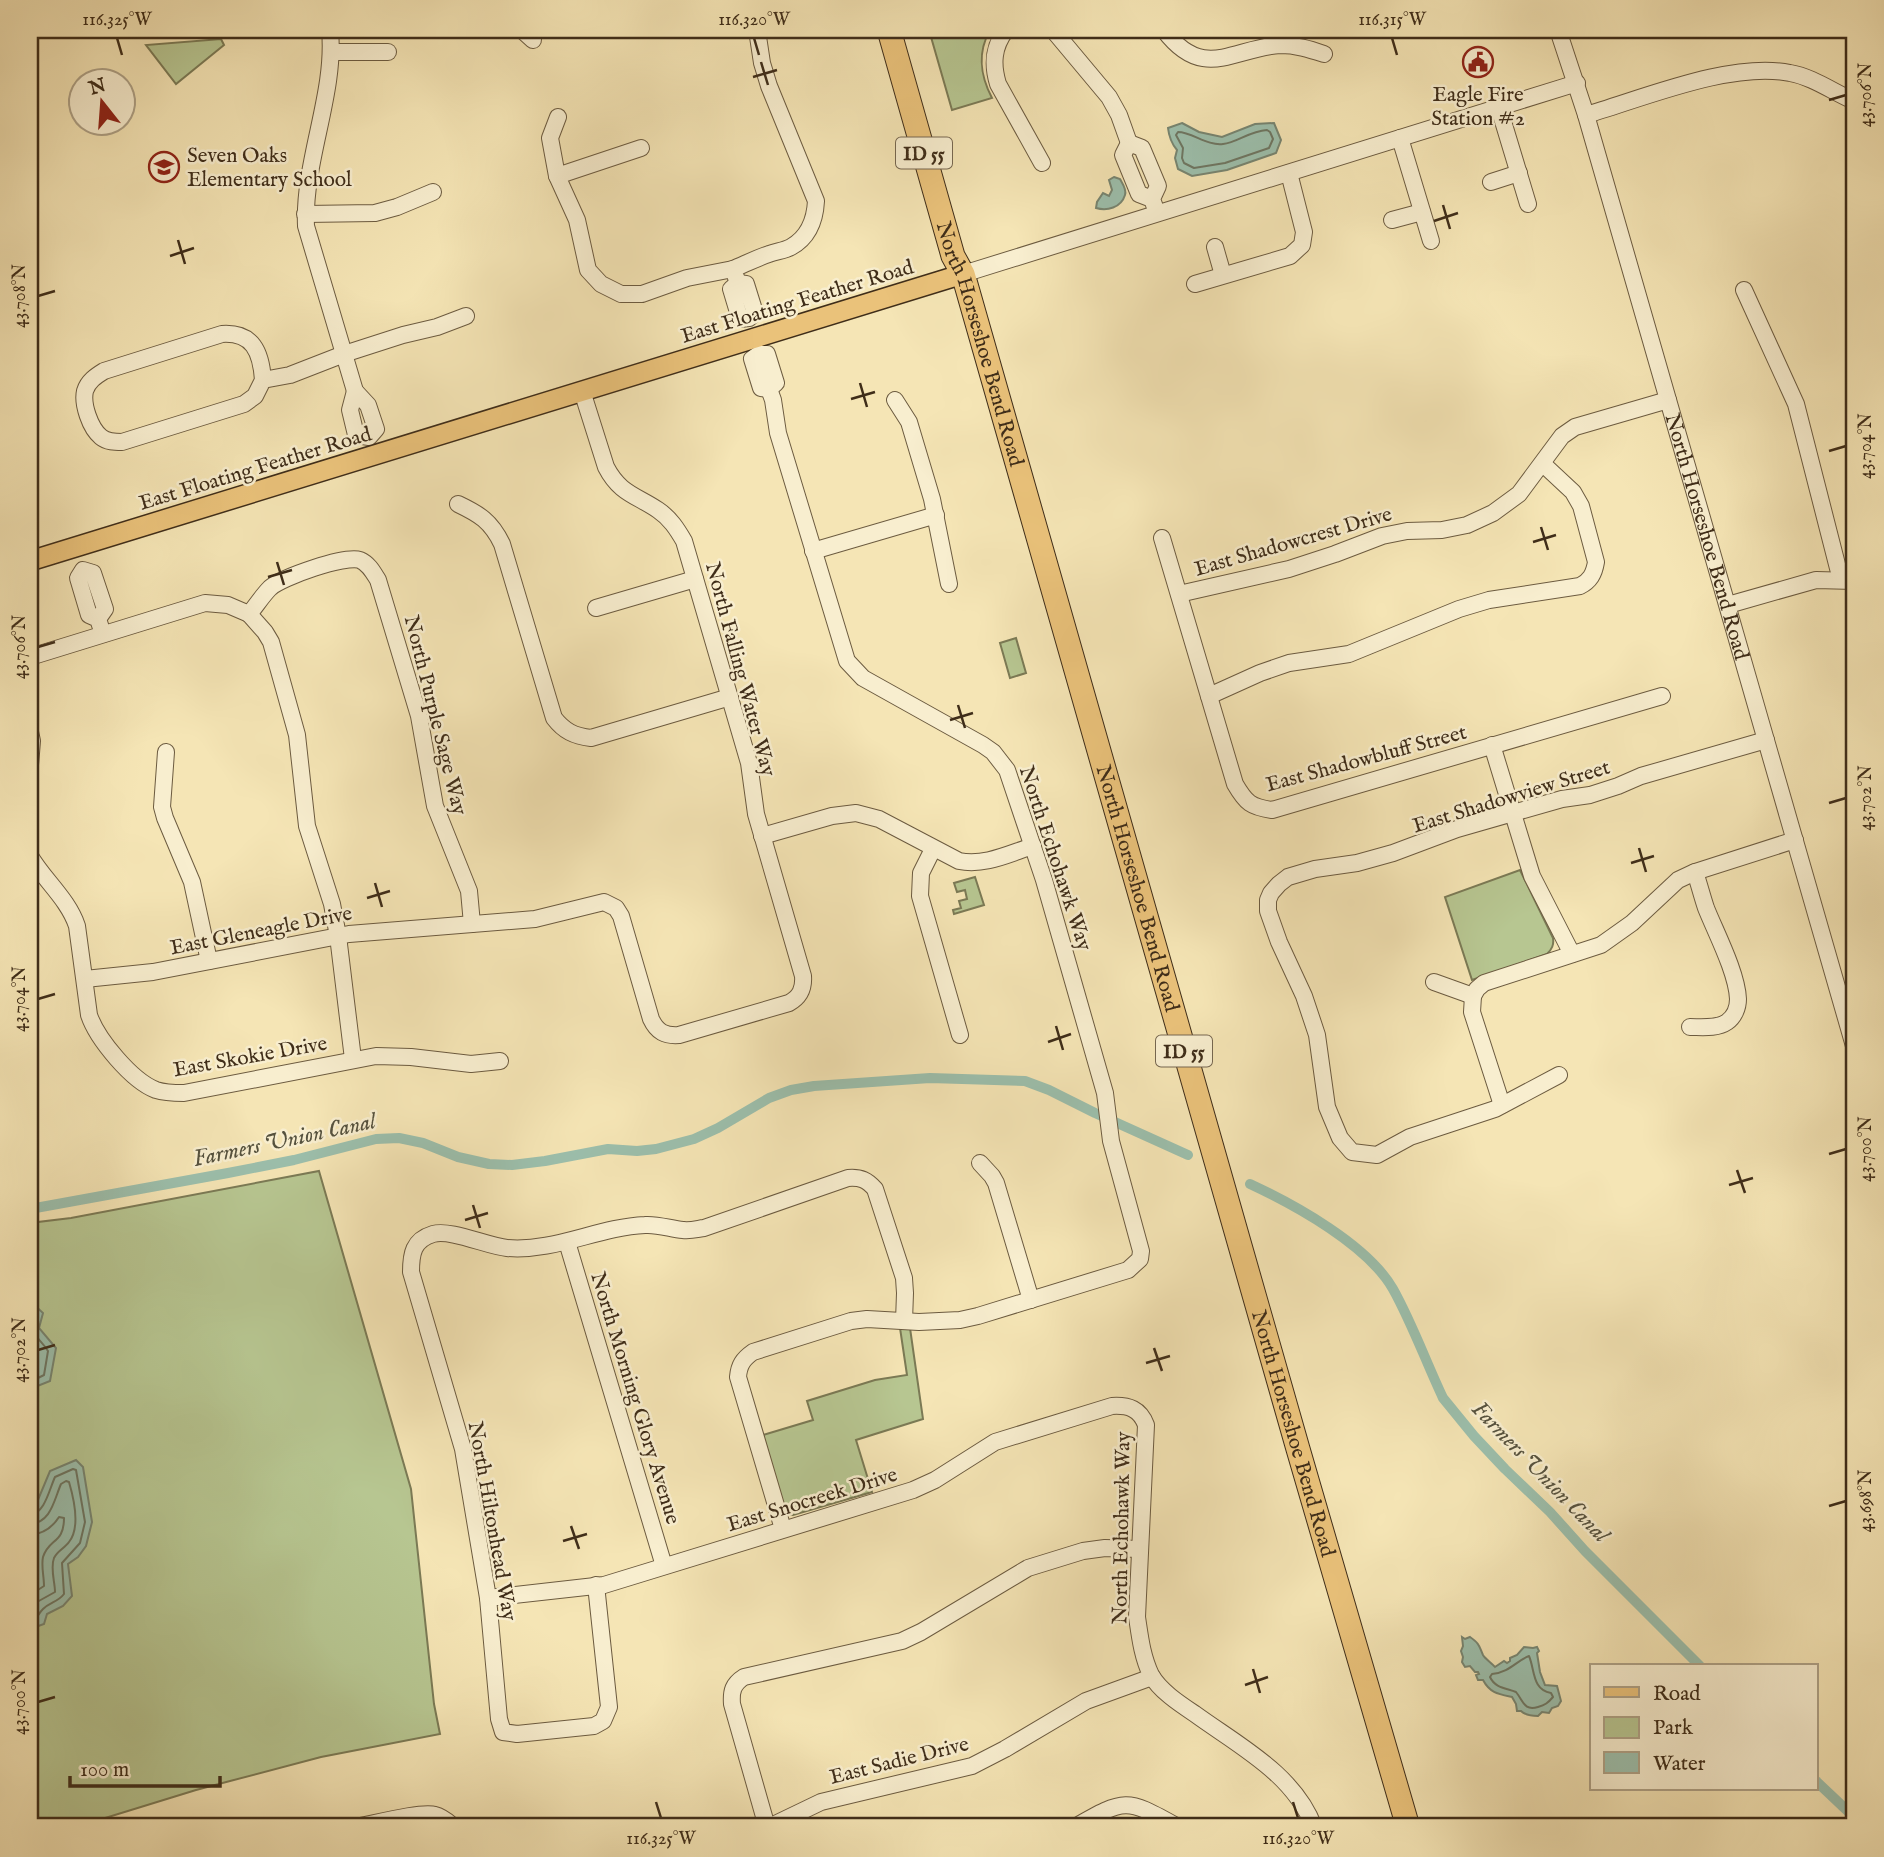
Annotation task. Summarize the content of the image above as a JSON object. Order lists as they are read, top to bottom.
{
  "streets": {
    "highway": ["ID 55", "North Horseshoe Bend Road"],
    "main road": ["East Floating Feather Road"],
    "street": [
      "East Shadowcrest Drive",
      "North Falling Water Way",
      "North Purple Sage Way",
      "East Shadowbluff Street",
      "East Shadowview Street",
      "North Echohawk Way",
      "East Gleneagle Drive",
      "East Skokie Drive",
      "North Morning Glory Avenue",
      "East Snocreek Drive",
      "North Hiltonhead Way",
      "East Sadie Drive"
    ]
  },
  "crossings": [
    ["East Floating Feather Road", "North Horseshoe Bend Road"],
    ["East Floating Feather Road", "North Falling Water Way"],
    ["East Floating Feather Road", "North Echohawk Way"],
    ["North Horseshoe Bend Road", "East Shadowcrest Drive"],
    ["North Horseshoe Bend Road", "East Shadowview Street"],
    ["North Falling Water Way", "East Gleneagle Drive"],
    ["North Purple Sage Way", "East Gleneagle Drive"],
    ["North Echohawk Way", "East Snocreek Drive"],
    ["North Echohawk Way", "East Sadie Drive"],
    ["East Gleneagle Drive", "East Skokie Drive"],
    ["North Morning Glory Avenue", "East Snocreek Drive"],
    ["North Morning Glory Avenue", "North Hiltonhead Way"],
    ["East Snocreek Drive", "North Hiltonhead Way"]
  ],
  "water": ["Farmers Union Canal"],
  "places": {
    "public building": ["Eagle Fire Station #2"],
    "school or university": ["Seven Oaks Elementary School"]
  },
  "legend": ["Road", "Park", "Water"],
  "scale_bar": "100 m",
  "north": "top",
  "coordinates": [
    "116.325°W",
    "116.320°W",
    "116.315°W",
    "43.706°N",
    "43.708°N",
    "43.704°N",
    "43.702°N",
    "43.700°N",
    "43.698°N"
  ]
}
